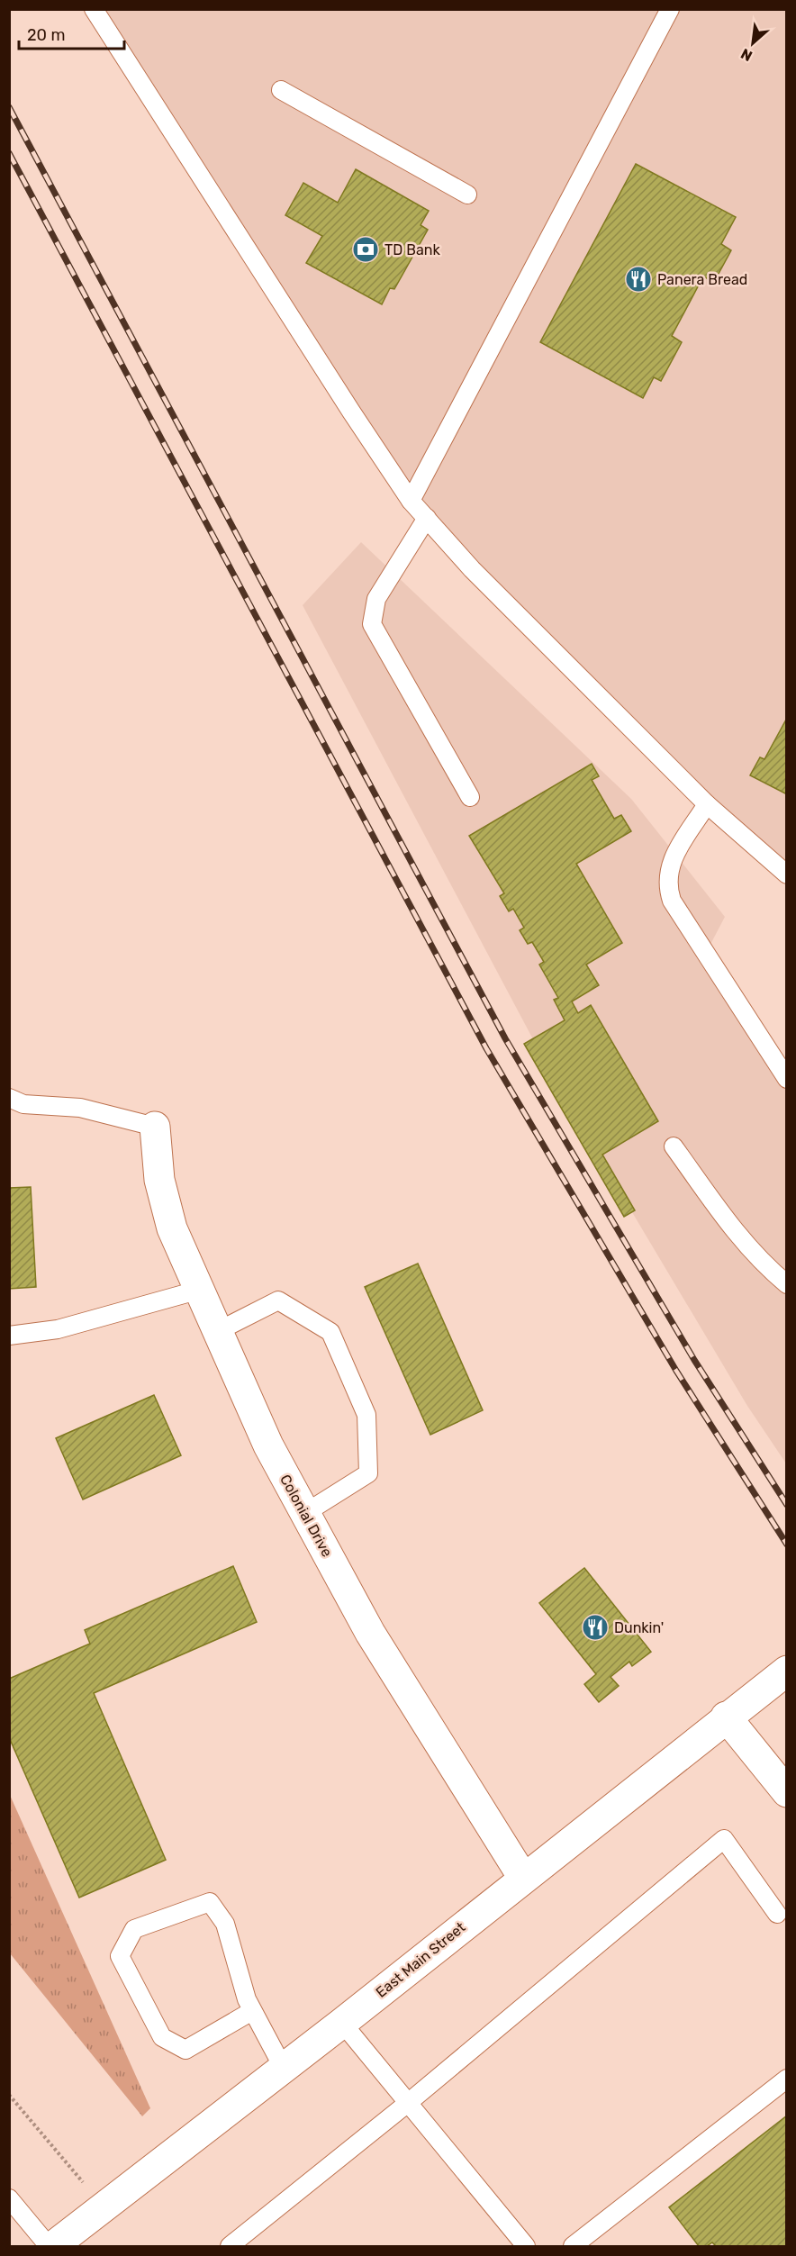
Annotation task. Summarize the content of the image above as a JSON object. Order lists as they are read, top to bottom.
{
  "streets": {
    "street": ["Colonial Drive", "East Main Street"]
  },
  "crossings": [
    ["Colonial Drive", "East Main Street"]
  ],
  "places": {
    "bank": ["TD Bank"],
    "restaurant": ["Panera Bread", "Dunkin'"]
  },
  "scale_bar": "20 m",
  "north": "bottom left"
}
